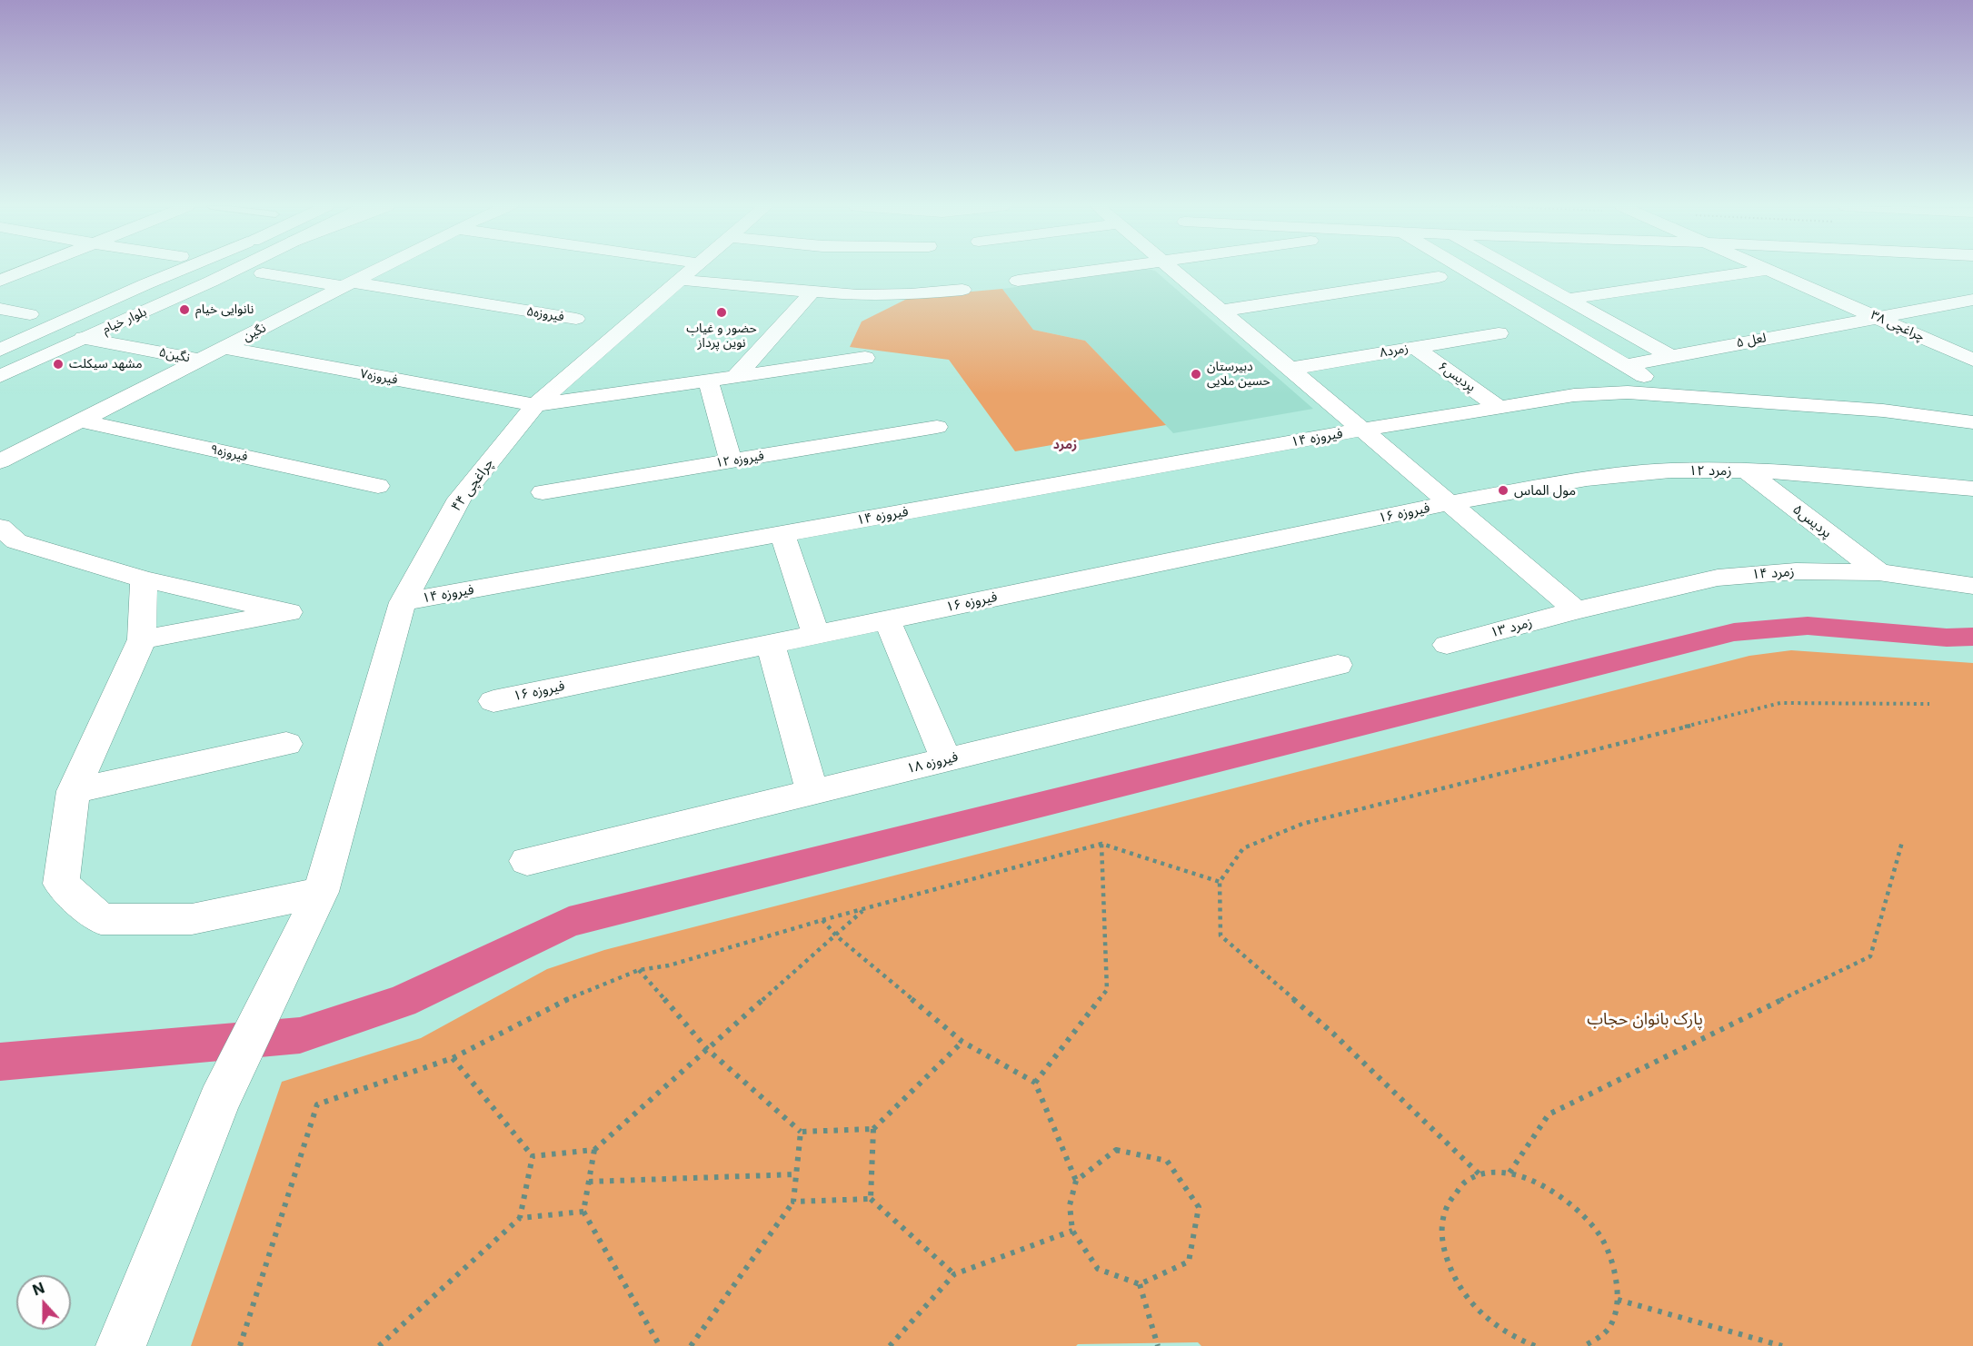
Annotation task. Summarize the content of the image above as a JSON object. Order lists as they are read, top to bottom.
{
  "streets": {
    "main road": [
      "فیروزه۵",
      "بلوار خیام",
      "چراغچی ۳۸",
      "نگین",
      "لعل ۵",
      "زمرد۸",
      "نگین۵",
      "فیروزه۷",
      "پردیس۶",
      "فیروزه ۱۴",
      "فیروزه۹",
      "فیروزه ۱۲",
      "زمرد ۱۲",
      "چراغچی ۴۴",
      "فیروزه ۱۶",
      "پردیس۵",
      "زمرد ۱۴",
      "زمرد ۱۳",
      "فیروزه ۱۸"
    ]
  },
  "crossings": [
    ["فیروزه۵", "نگین"],
    ["بلوار خیام", "نگین۵"],
    ["چراغچی ۳۸", "لعل ۵"],
    ["نگین", "نگین۵"],
    ["نگین", "فیروزه۷"],
    ["نگین", "فیروزه۹"],
    ["زمرد۸", "پردیس۶"],
    ["فیروزه۷", "چراغچی ۴۴"],
    ["پردیس۶", "فیروزه ۱۴"],
    ["فیروزه ۱۴", "چراغچی ۴۴"],
    ["زمرد ۱۲", "فیروزه ۱۶"],
    ["زمرد ۱۲", "پردیس۵"],
    ["پردیس۵", "زمرد ۱۴"],
    ["زمرد ۱۴", "زمرد ۱۳"]
  ],
  "districts": ["زمرد"],
  "parks": ["پارک بانوان حجاب"],
  "places": [
    "نانوایی خیام",
    "حضور و غیاب نوین پرداز",
    "مشهد سیکلت",
    "دبیرستان حسین ملایی",
    "مول الماس"
  ],
  "north": "top"
}
